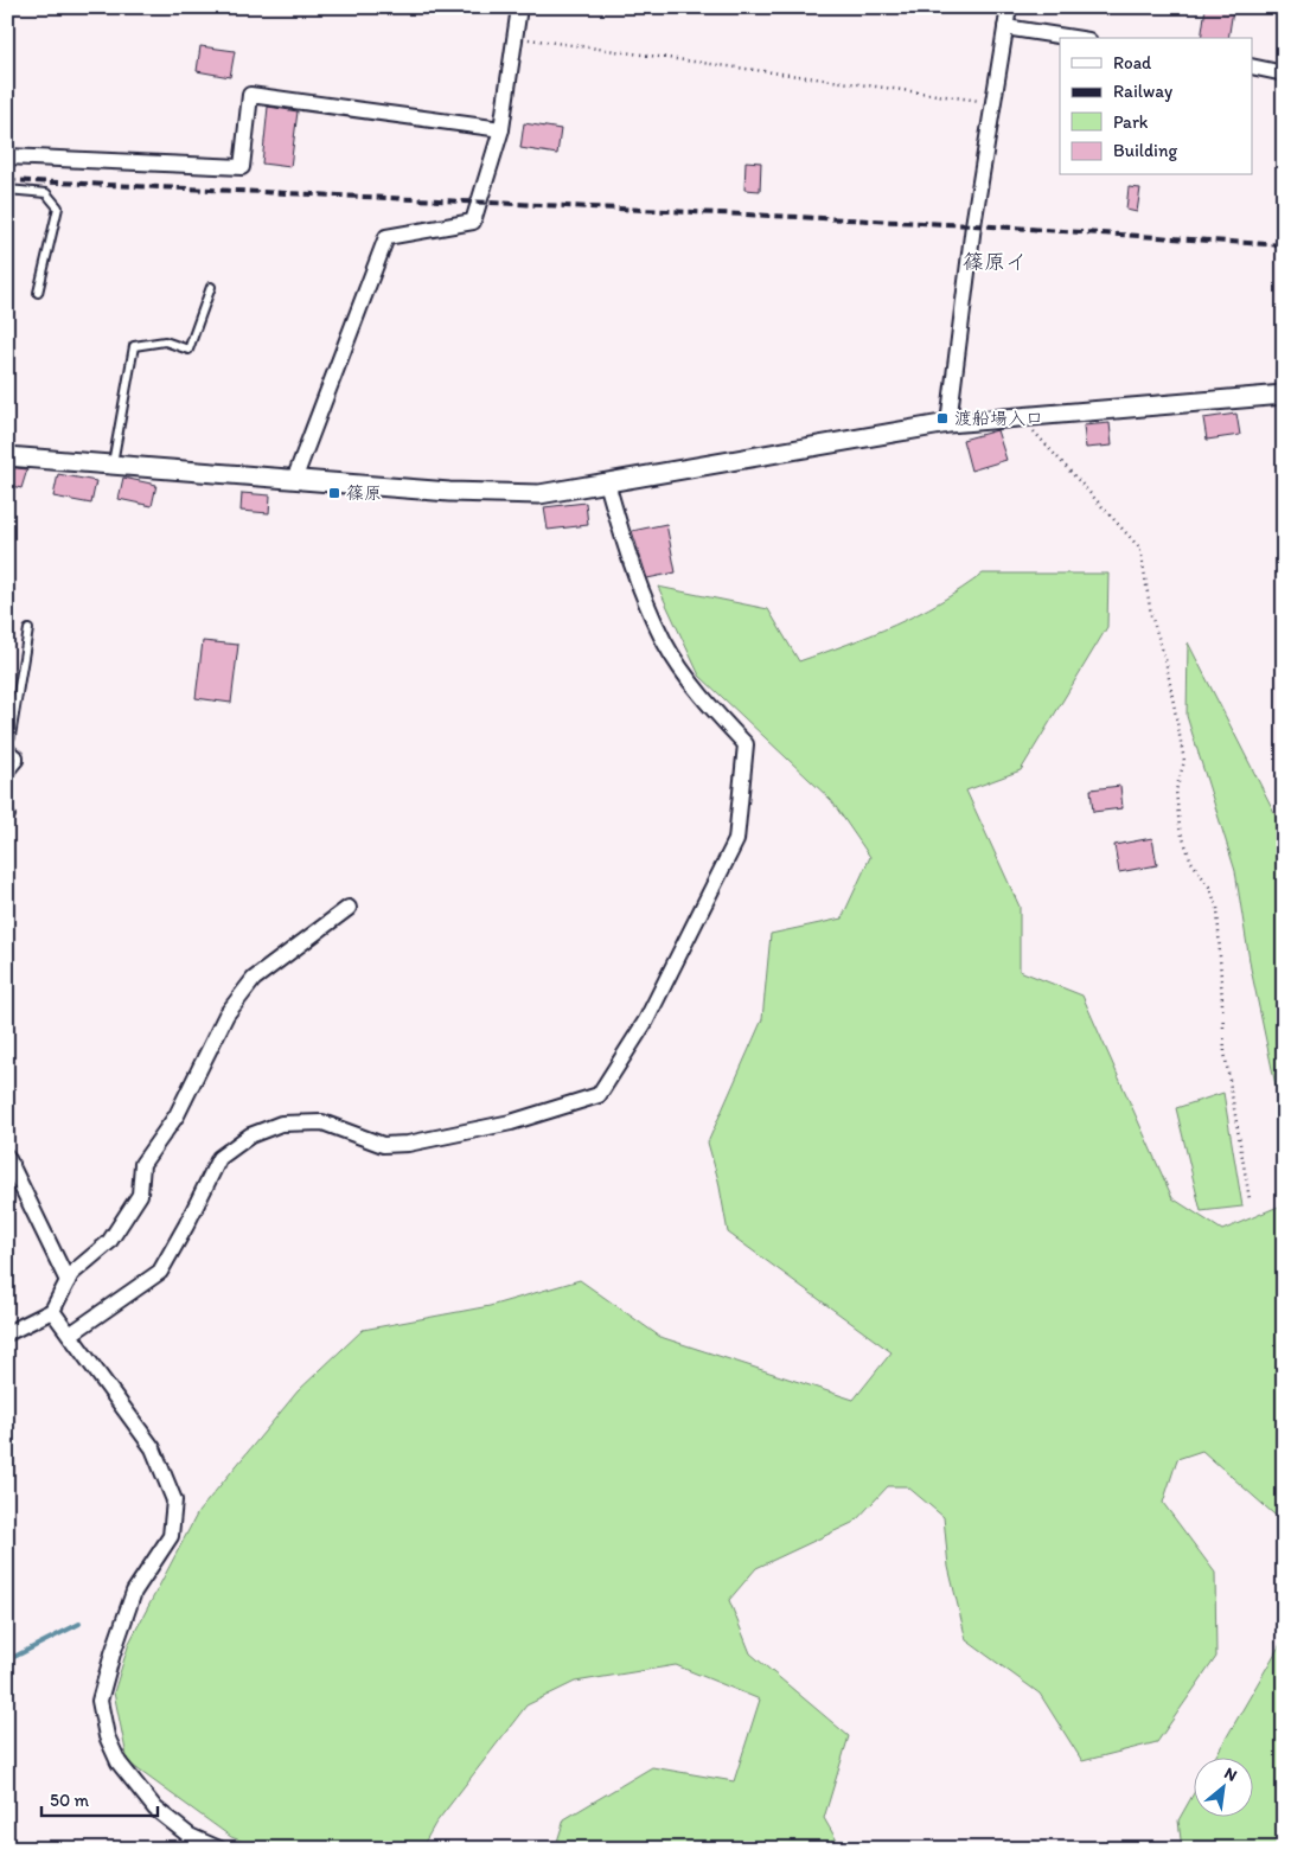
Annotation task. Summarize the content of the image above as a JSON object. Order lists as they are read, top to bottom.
{
  "districts": ["篠原イ"],
  "places": {
    "transit": ["渡船場入口", "篠原"]
  },
  "legend": [
    "Road",
    "Railway",
    "Park",
    "Building"
  ],
  "scale_bar": "50 m",
  "north": "top right"
}
